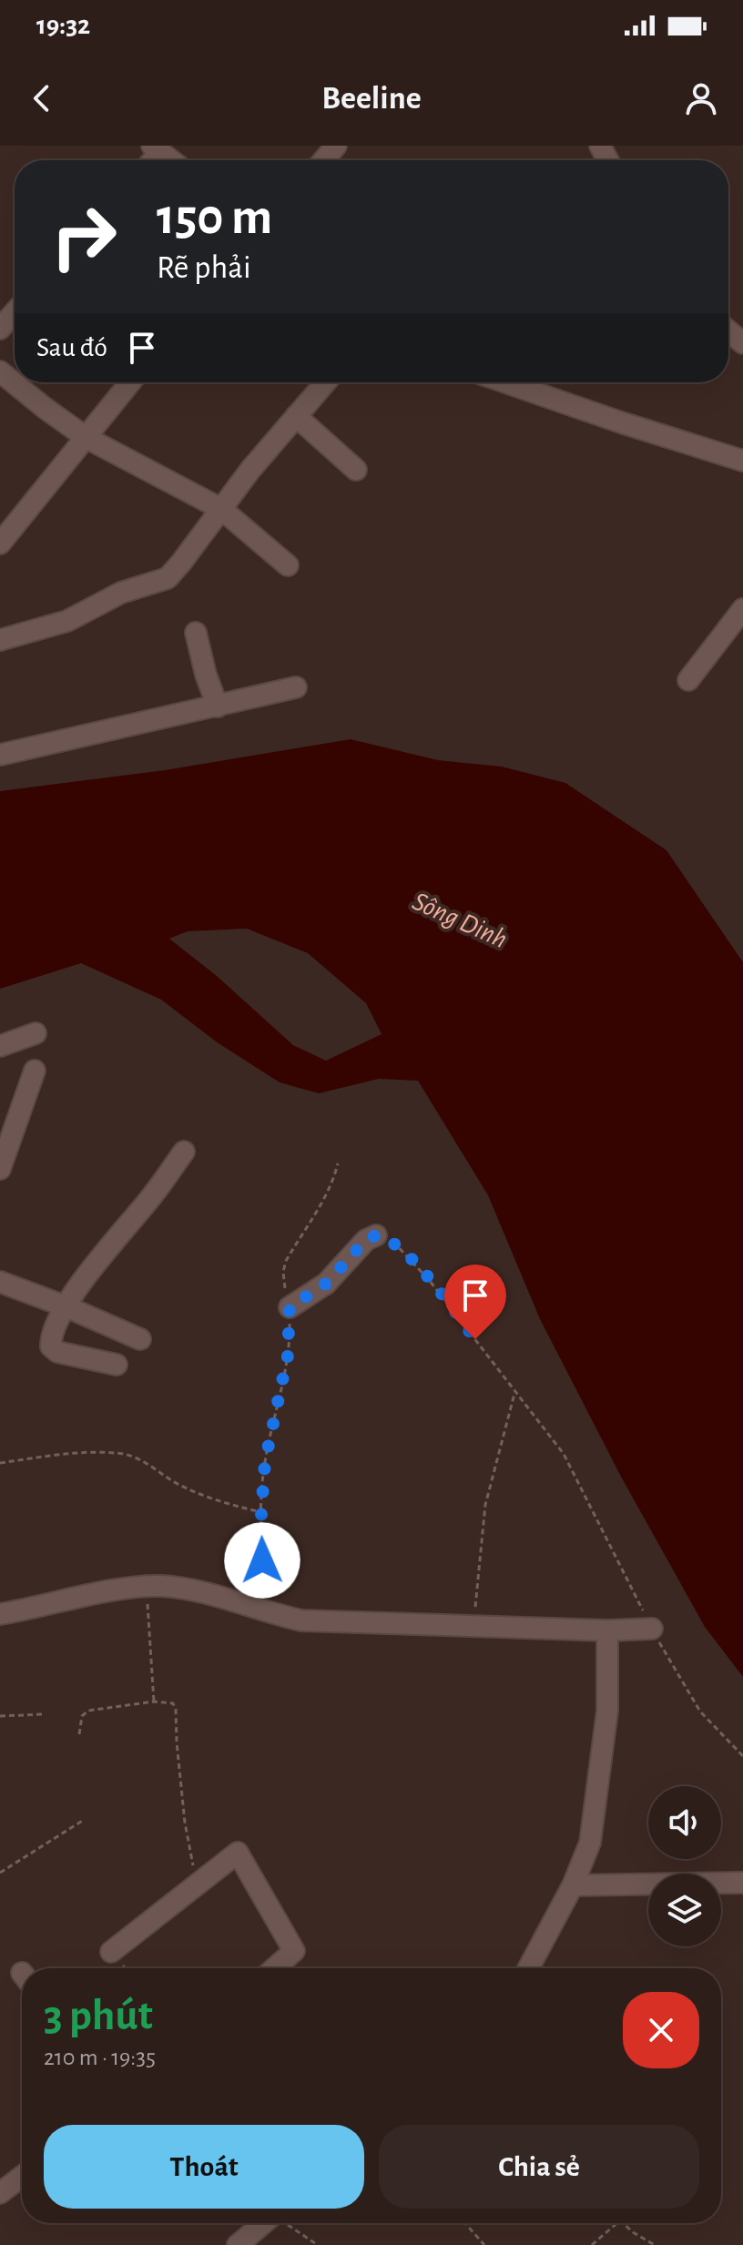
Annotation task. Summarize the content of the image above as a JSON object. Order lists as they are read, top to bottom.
{
  "water": ["Sông Dinh"],
  "page": {
    "status": "19:32",
    "header": "Beeline",
    "turn": ["150 m", "Rẽ phải"],
    "then": "Sau đó",
    "heading": ["3 phút", "210 m · 19:35"],
    "buttons": ["Thoát", "Chia sẻ"]
  }
}
